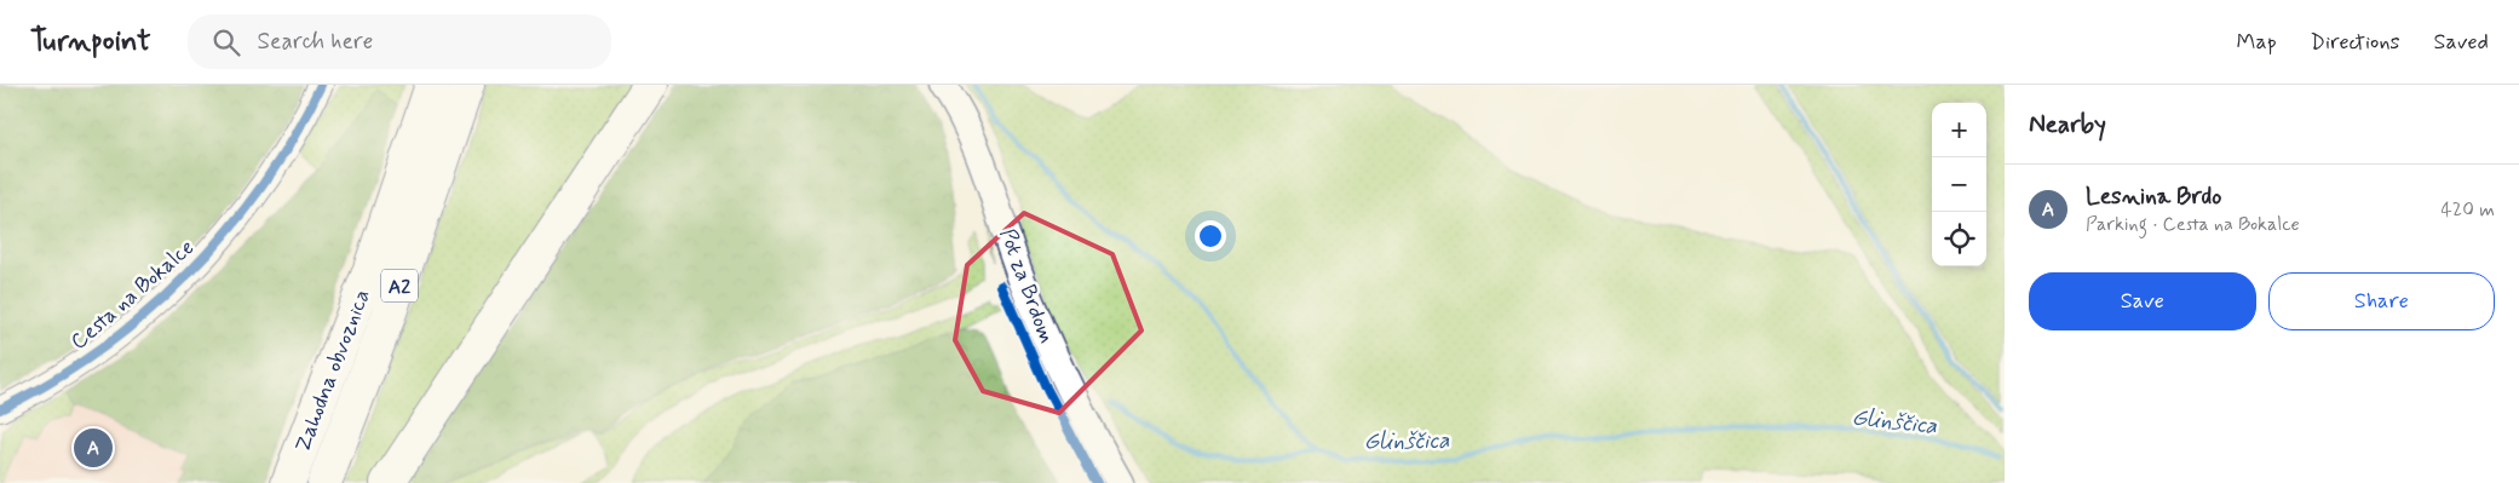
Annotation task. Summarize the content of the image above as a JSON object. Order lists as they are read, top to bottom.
{
  "streets": {
    "highway": ["A2", "Zahodna obvoznica"],
    "main road": ["Pot za Brdom"],
    "street": ["Cesta na Bokalce"]
  },
  "water": ["Glinščica"],
  "page": {
    "header": "Turnpoint",
    "search": "Search here",
    "nav": ["Map", "Directions", "Saved"],
    "heading": "Nearby",
    "map_buttons": ["+", "−"],
    "list": [
      {
        "mark": "A",
        "name": "Lesnina Brdo",
        "note": "Parking · Cesta na Bokalce",
        "value": "420 m"
      }
    ],
    "buttons": ["Save", "Share"],
    "pins": "A"
  }
}
